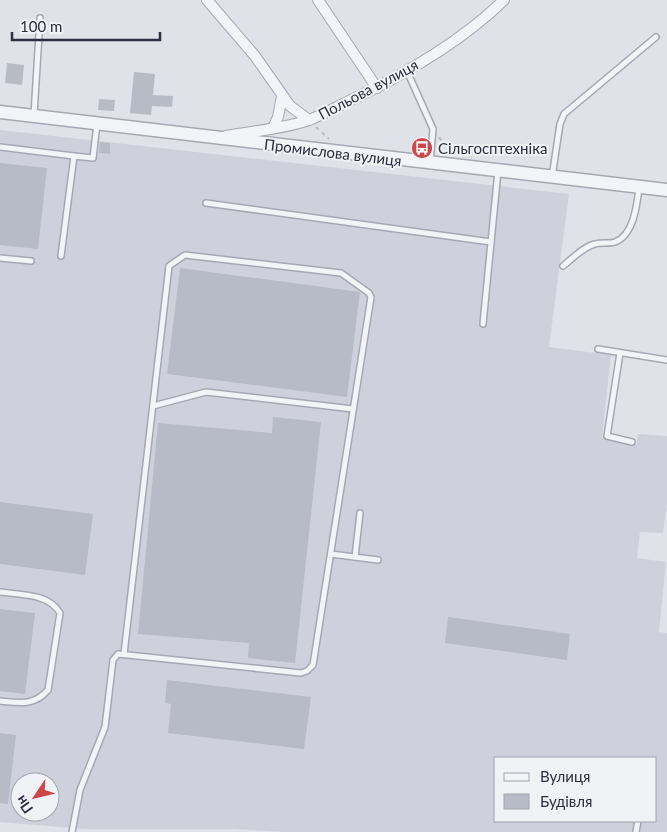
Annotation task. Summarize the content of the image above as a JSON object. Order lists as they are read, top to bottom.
{
  "streets": {
    "street": ["Польова вулиця", "Промислова вулиця"]
  },
  "crossings": [
    ["Польова вулиця", "Промислова вулиця"]
  ],
  "places": {
    "bus stop": ["Сільгосптехніка"]
  },
  "legend": ["Вулиця", "Будівля"],
  "scale_bar": "100 m",
  "north": "bottom left"
}
